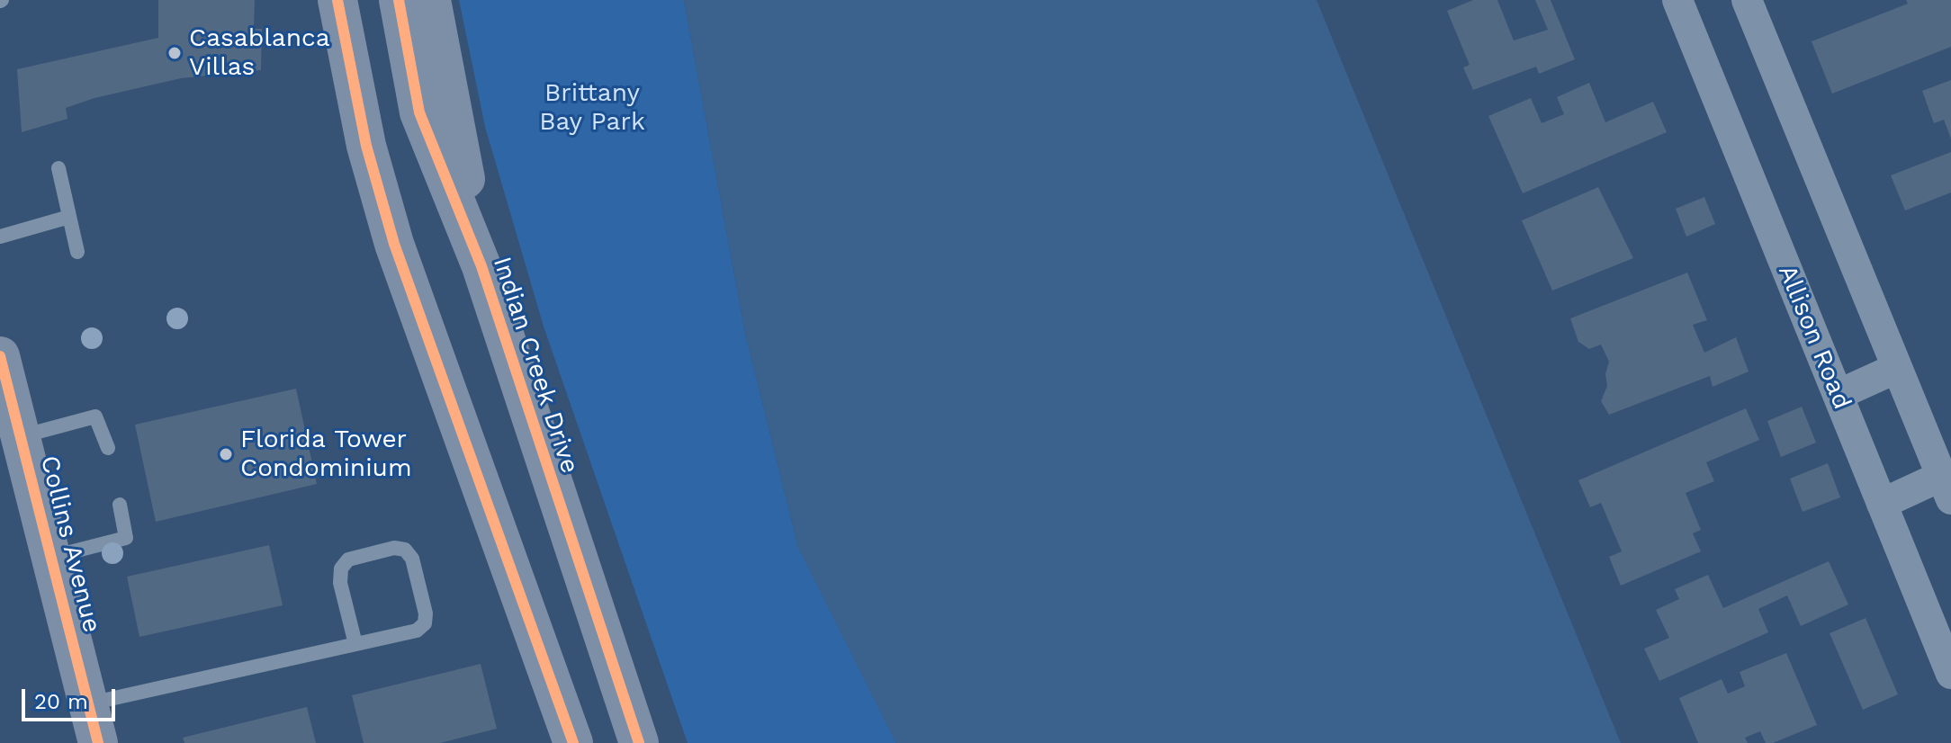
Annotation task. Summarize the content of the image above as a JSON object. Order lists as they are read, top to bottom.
{
  "streets": {
    "main road": ["Indian Creek Drive", "Collins Avenue"],
    "street": ["Allison Road"]
  },
  "parks": ["Brittany Bay Park"],
  "places": ["Casablanca Villas", "Florida Tower Condominium"],
  "scale_bar": "20 m"
}
